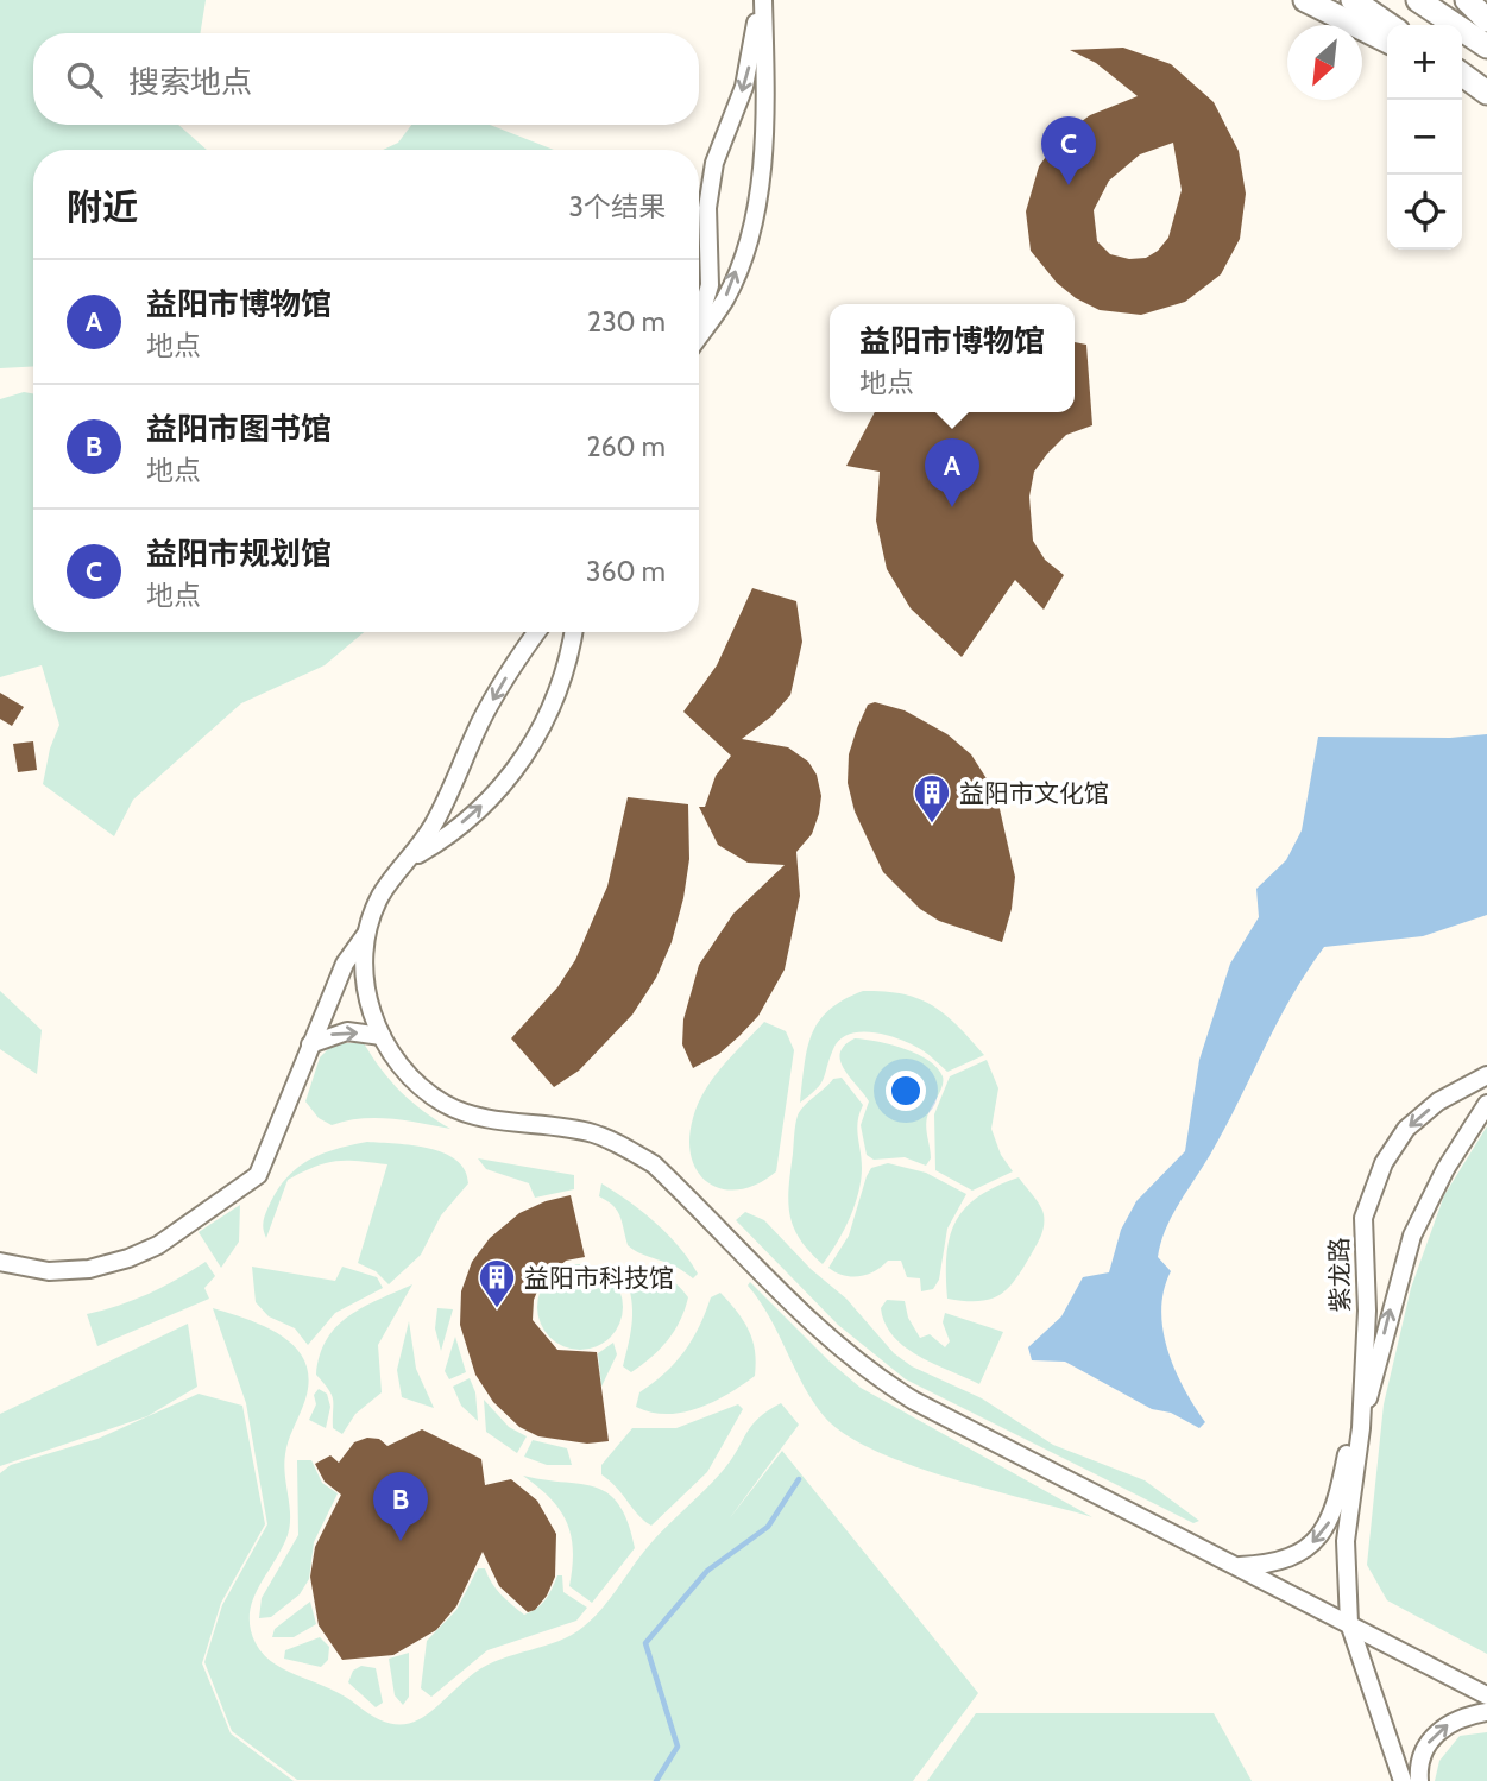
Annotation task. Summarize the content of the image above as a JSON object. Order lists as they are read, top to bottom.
{
  "streets": {
    "street": ["紫龙路"]
  },
  "places": {
    "building": ["益阳市文化馆", "益阳市科技馆"]
  },
  "north": "bottom left",
  "page": {
    "map_buttons": ["+", "−"],
    "search": "搜索地点",
    "pins": ["C", "A", "B"],
    "heading": ["附近", "3个结果"],
    "list": [
      {
        "mark": "A",
        "name": "益阳市博物馆",
        "note": "地点",
        "value": "230 m"
      },
      {
        "mark": "B",
        "name": "益阳市图书馆",
        "note": "地点",
        "value": "260 m"
      },
      {
        "mark": "C",
        "name": "益阳市规划馆",
        "note": "地点",
        "value": "360 m"
      }
    ],
    "popup": ["益阳市博物馆", "地点"]
  }
}
